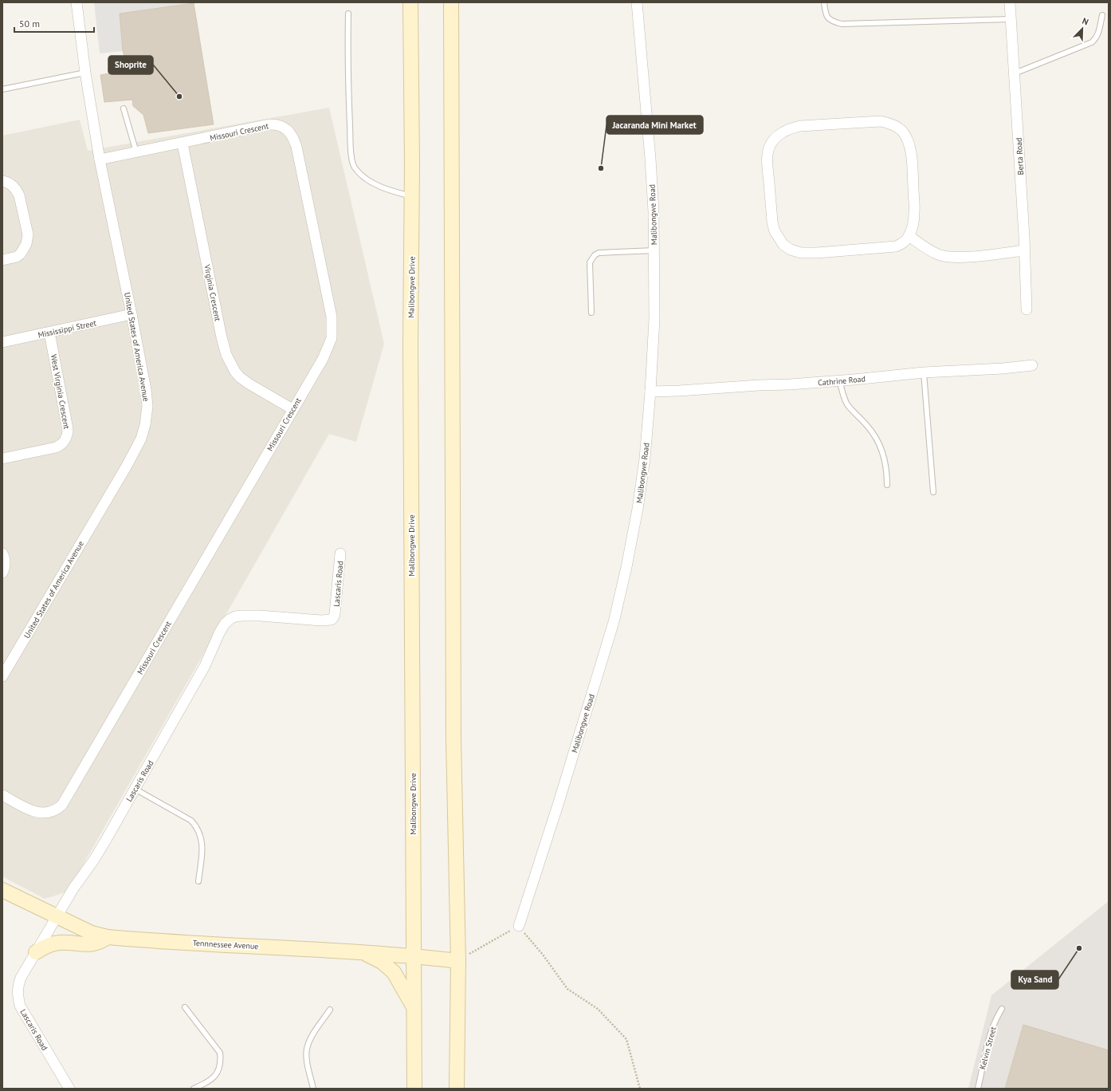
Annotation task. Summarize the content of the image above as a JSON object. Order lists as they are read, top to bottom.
{
  "streets": {
    "main road": ["Malibongwe Drive", "Tennnessee Avenue"],
    "street": [
      "Missouri Crescent",
      "Berta Road",
      "Malibongwe Road",
      "Virginia Crescent",
      "Mississippi Street",
      "United States of America Avenue",
      "Cathrine Road",
      "West Virginia Crescent",
      "Lascaris Road"
    ],
    "lane": ["Kelvin Street"]
  },
  "crossings": [
    ["Missouri Crescent", "Virginia Crescent"],
    ["Missouri Crescent", "United States of America Avenue"],
    ["Malibongwe Road", "Cathrine Road"],
    ["Malibongwe Drive", "Tennnessee Avenue"],
    ["Mississippi Street", "United States of America Avenue"],
    ["Mississippi Street", "West Virginia Crescent"],
    ["Lascaris Road", "Tennnessee Avenue"]
  ],
  "places": ["Shoprite", "Jacaranda Mini Market", "Kya Sand"],
  "scale_bar": "50 m",
  "north": "top right"
}
